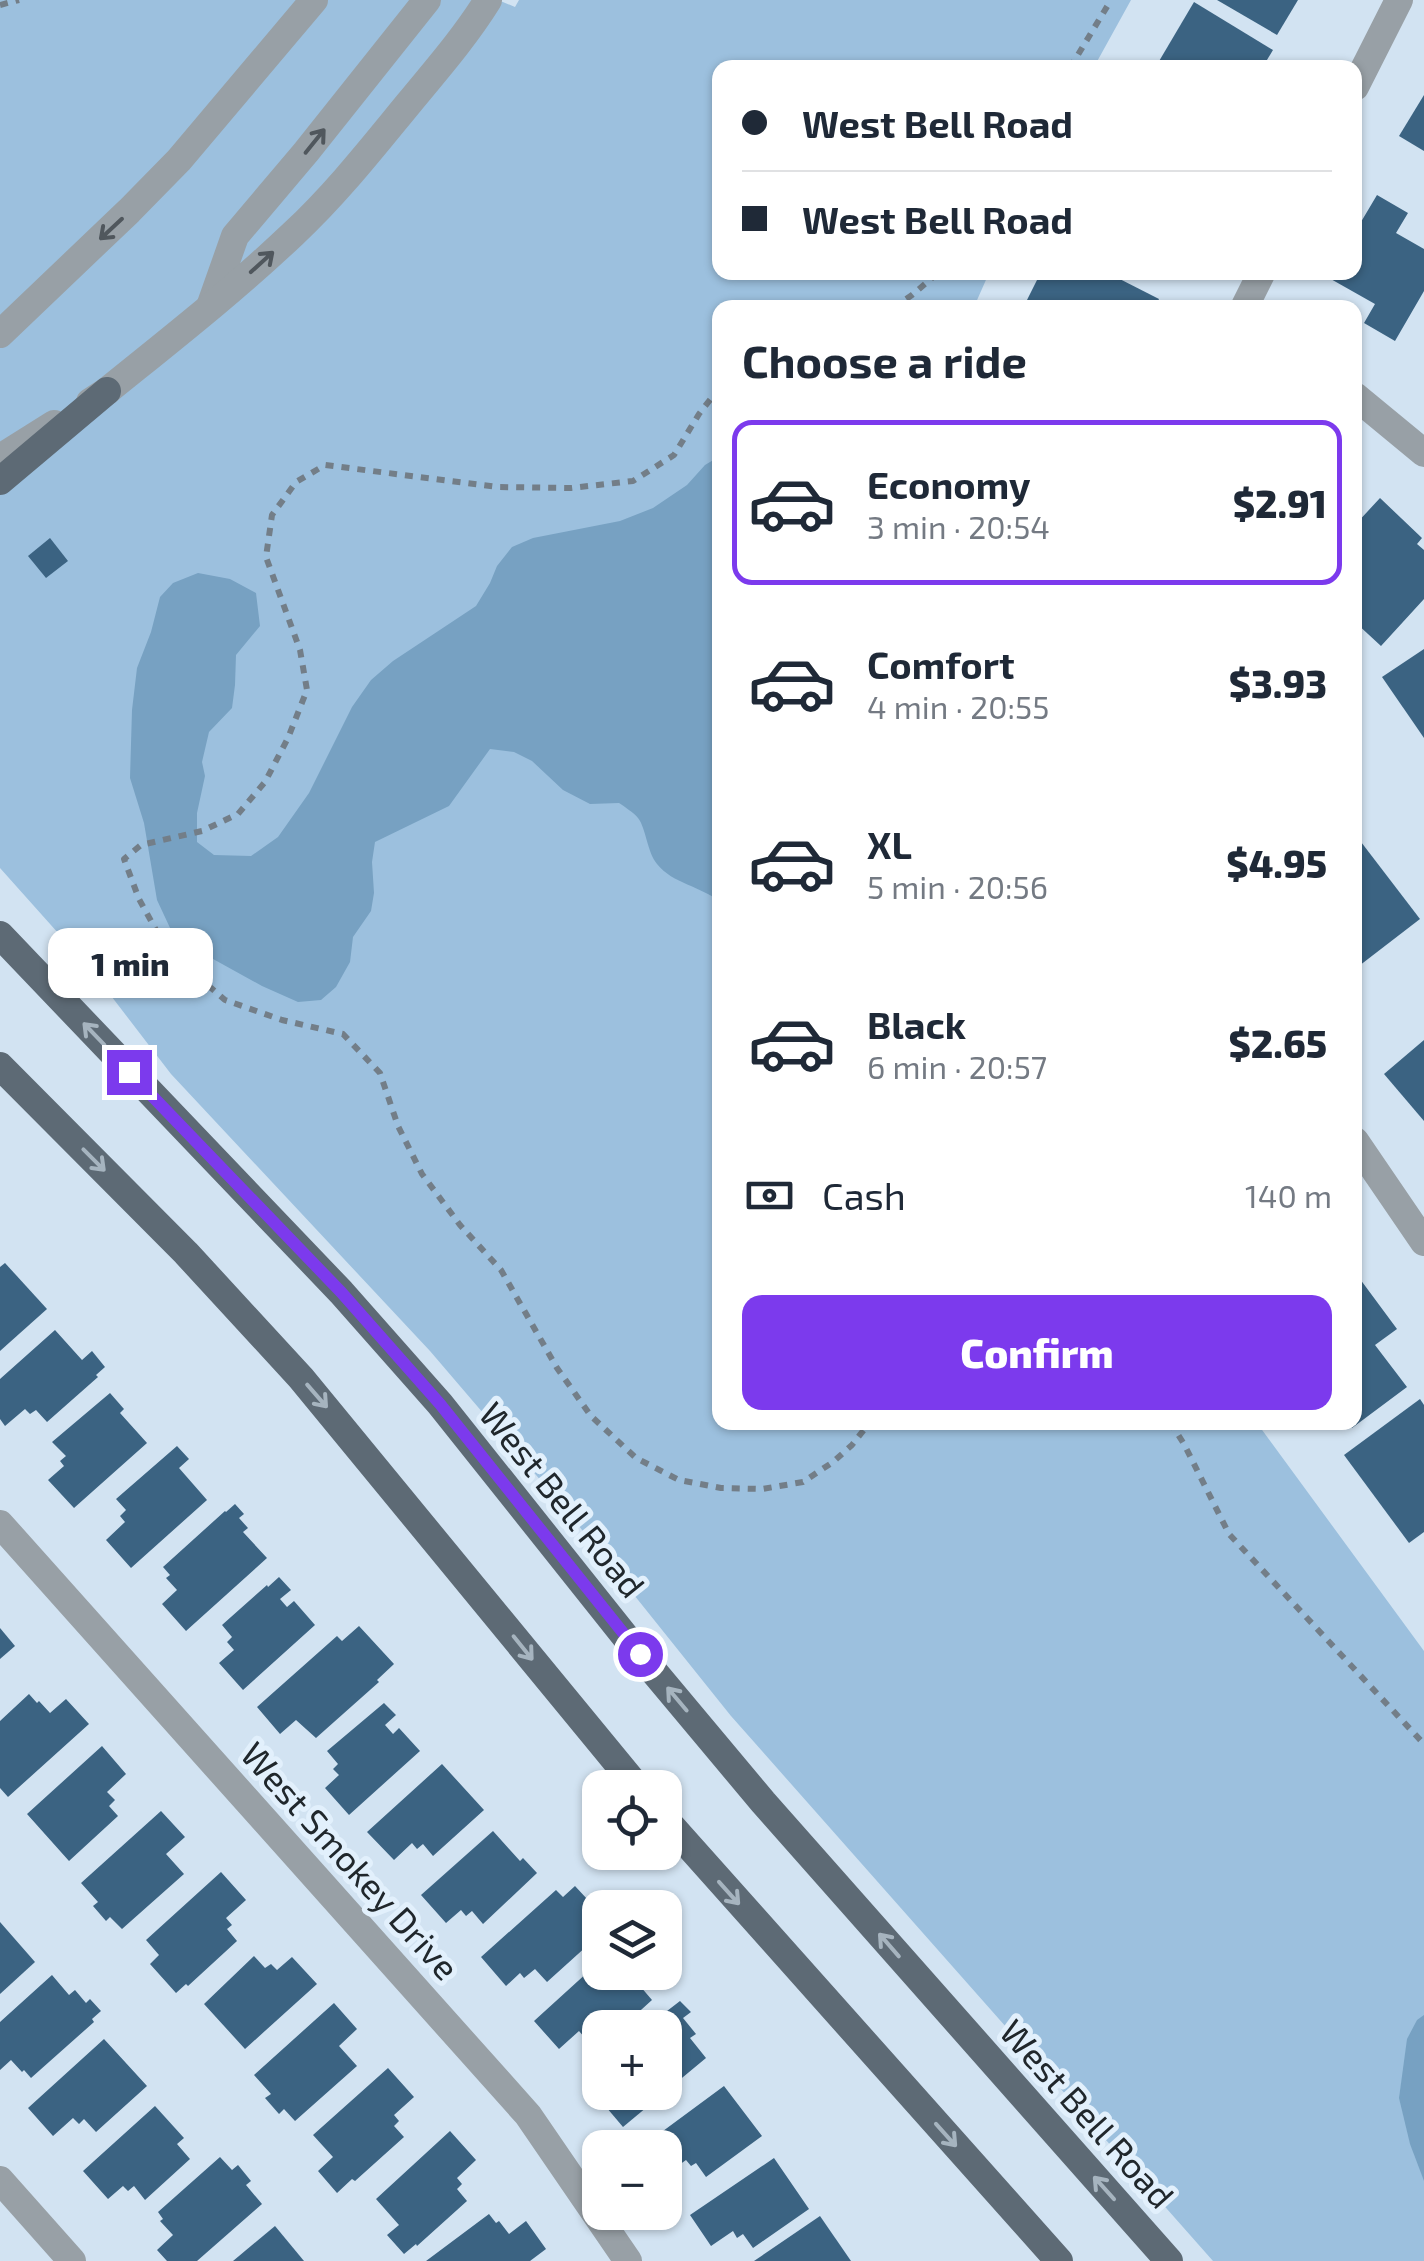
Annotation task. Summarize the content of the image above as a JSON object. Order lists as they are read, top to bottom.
{
  "streets": {
    "main road": ["West Bell Road"],
    "street": ["West Smokey Drive"]
  },
  "page": {
    "banner": ["West Bell Road", "West Bell Road"],
    "heading": "Choose a ride",
    "list": [
      {
        "name": "Economy",
        "note": "3 min · 20:54",
        "value": "$2.91"
      },
      {
        "name": "Comfort",
        "note": "4 min · 20:55",
        "value": "$3.93"
      },
      {
        "name": "XL",
        "note": "5 min · 20:56",
        "value": "$4.95"
      },
      {
        "name": "Black",
        "note": "6 min · 20:57",
        "value": "$2.65"
      }
    ],
    "bubble": "1 min",
    "pay": ["Cash", "140 m"],
    "buttons": "Confirm",
    "map_buttons": ["+", "−"]
  }
}
